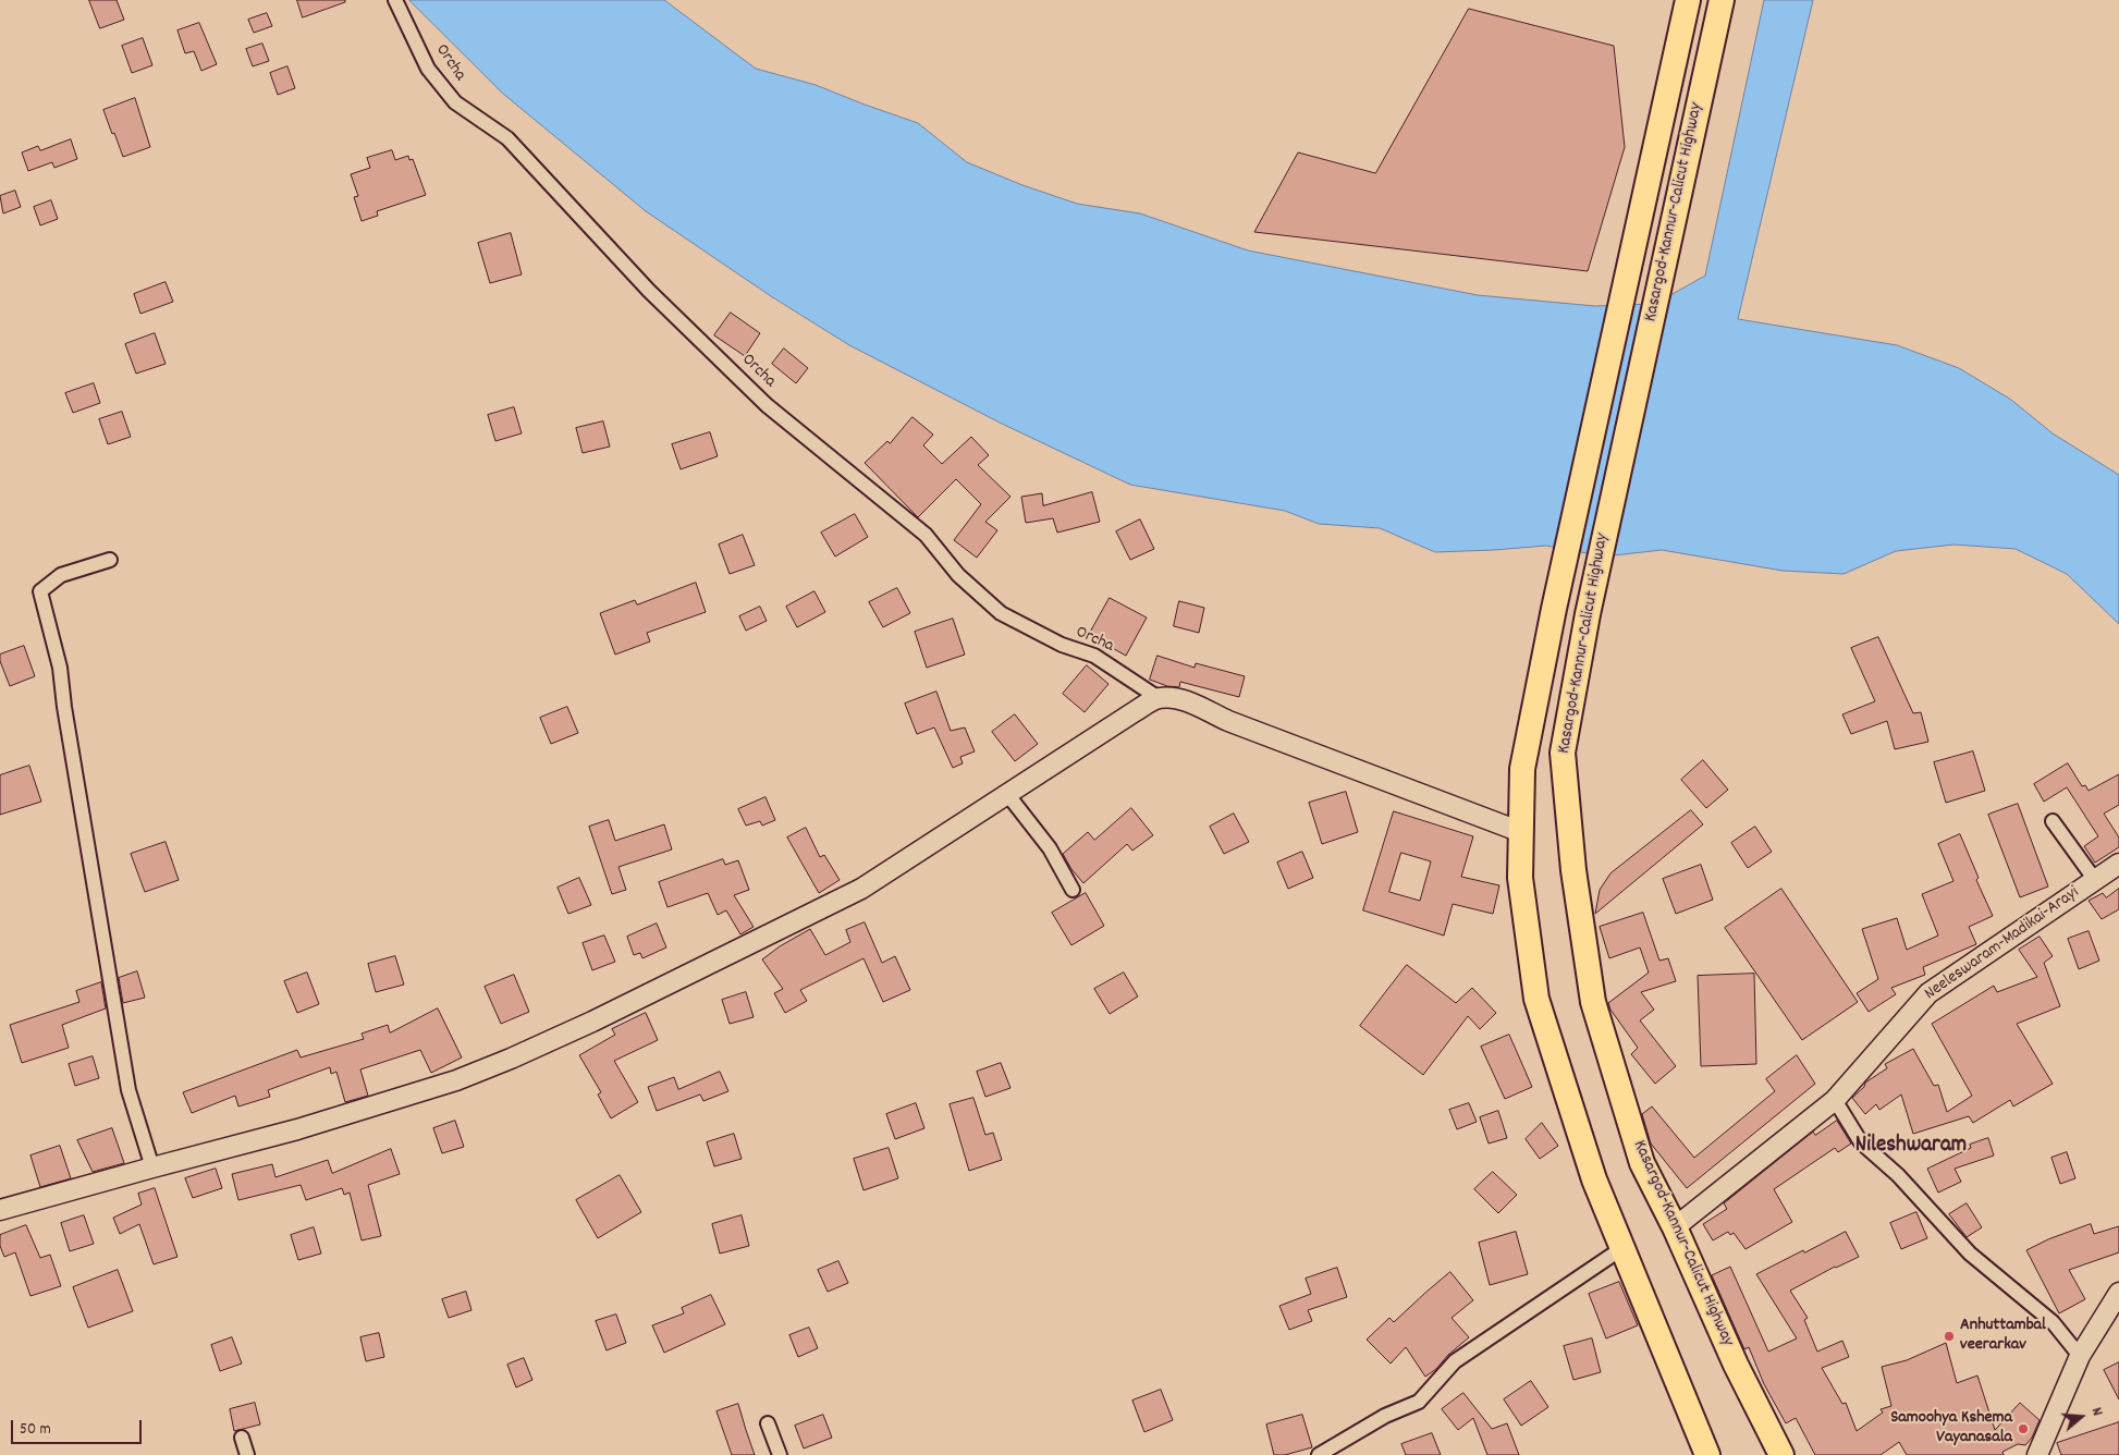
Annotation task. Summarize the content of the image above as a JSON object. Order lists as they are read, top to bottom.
{
  "streets": {
    "highway": ["Kasargod-Kannur-Calicut Highway"],
    "main road": ["Neeleswaram-Madikai-Arayi"],
    "street": ["Orcha"]
  },
  "crossings": [
    ["Kasargod-Kannur-Calicut Highway", "Neeleswaram-Madikai-Arayi"]
  ],
  "districts": ["Nileshwaram"],
  "places": ["Anhuttambal veerarkav", "Samoohya Kshema Vayanasala"],
  "scale_bar": "50 m",
  "north": "right"
}
